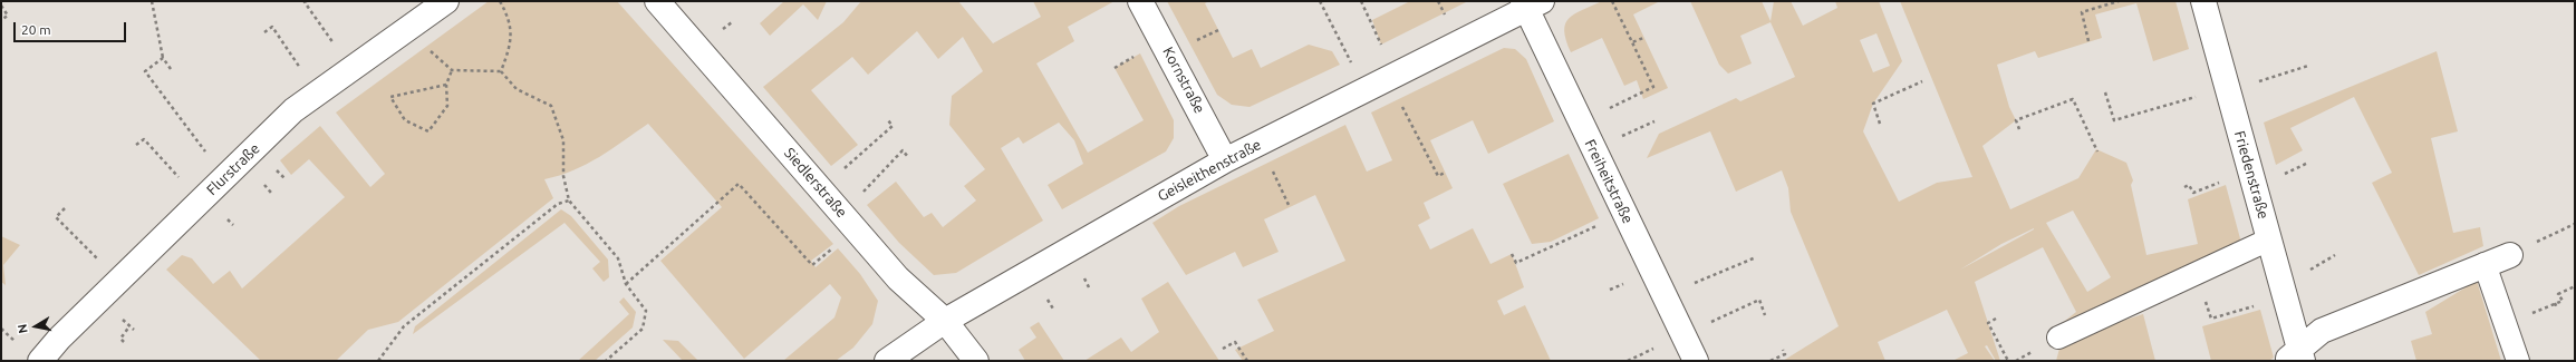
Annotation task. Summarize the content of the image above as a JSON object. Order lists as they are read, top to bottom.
{
  "streets": {
    "street": [
      "Kornstraße",
      "Flurstraße",
      "Geisleithenstraße",
      "Friedenstraße",
      "Freiheitstraße",
      "Siedlerstraße"
    ]
  },
  "crossings": [
    ["Kornstraße", "Geisleithenstraße"],
    ["Geisleithenstraße", "Freiheitstraße"],
    ["Geisleithenstraße", "Siedlerstraße"]
  ],
  "scale_bar": "20 m",
  "north": "left"
}
